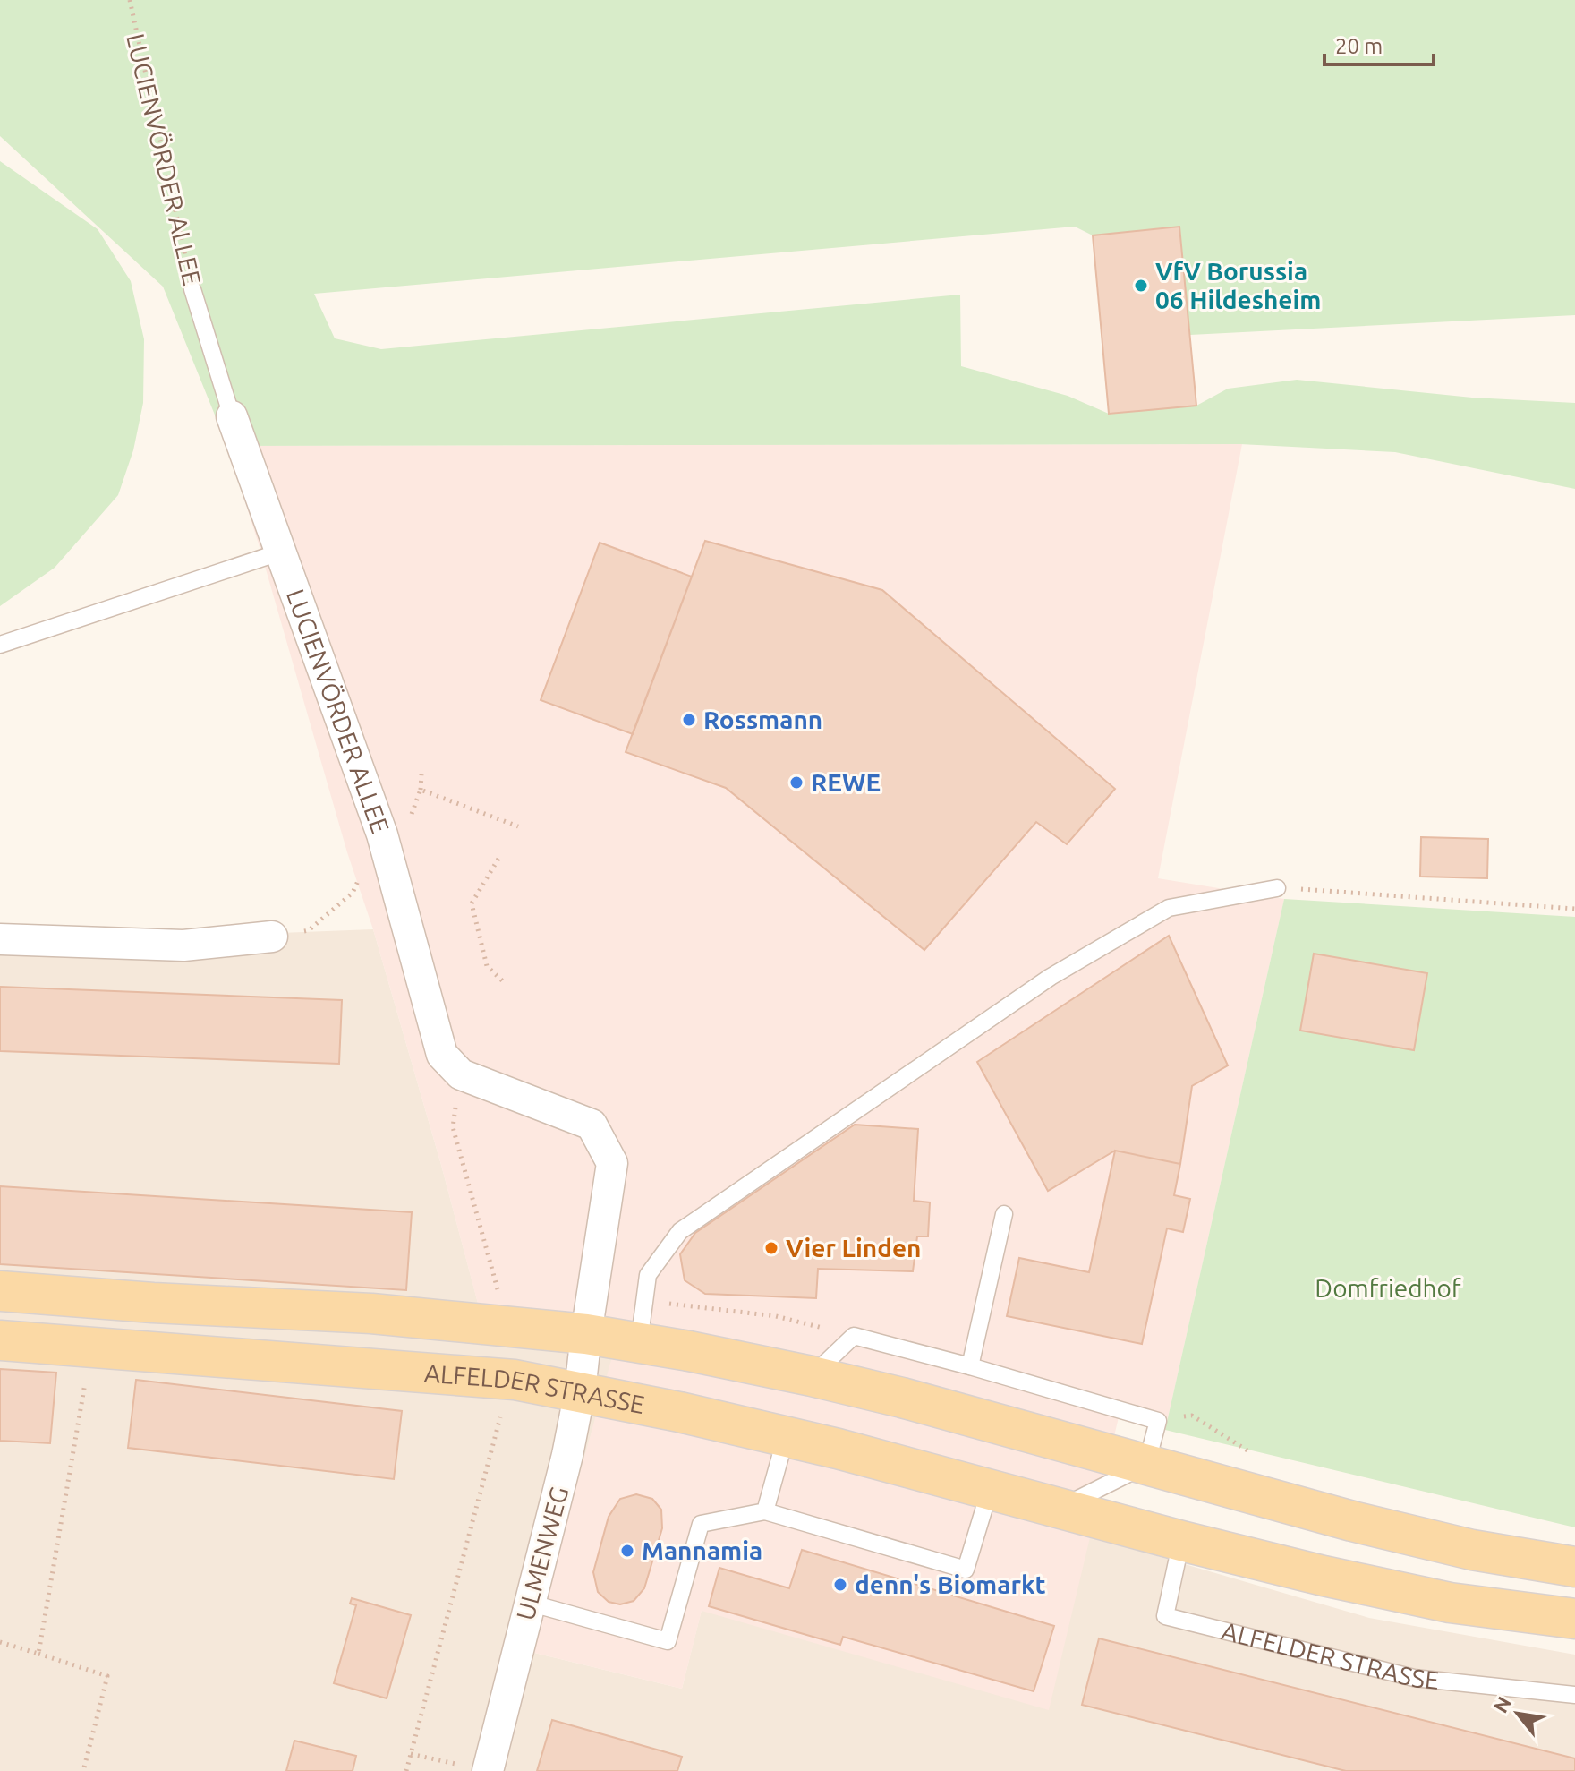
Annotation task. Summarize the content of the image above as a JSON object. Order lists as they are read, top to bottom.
{
  "streets": {
    "main road": ["ALFELDER STRASSE"],
    "street": ["LUCIENVÖRDER ALLEE", "ULMENWEG"]
  },
  "crossings": [
    ["ALFELDER STRASSE", "ULMENWEG"]
  ],
  "parks": ["Domfriedhof"],
  "places": [
    "VfV Borussia 06 Hildesheim",
    "Rossmann",
    "REWE",
    "Vier Linden",
    "Mannamia",
    "denn's Biomarkt"
  ],
  "scale_bar": "20 m",
  "north": "top left"
}
